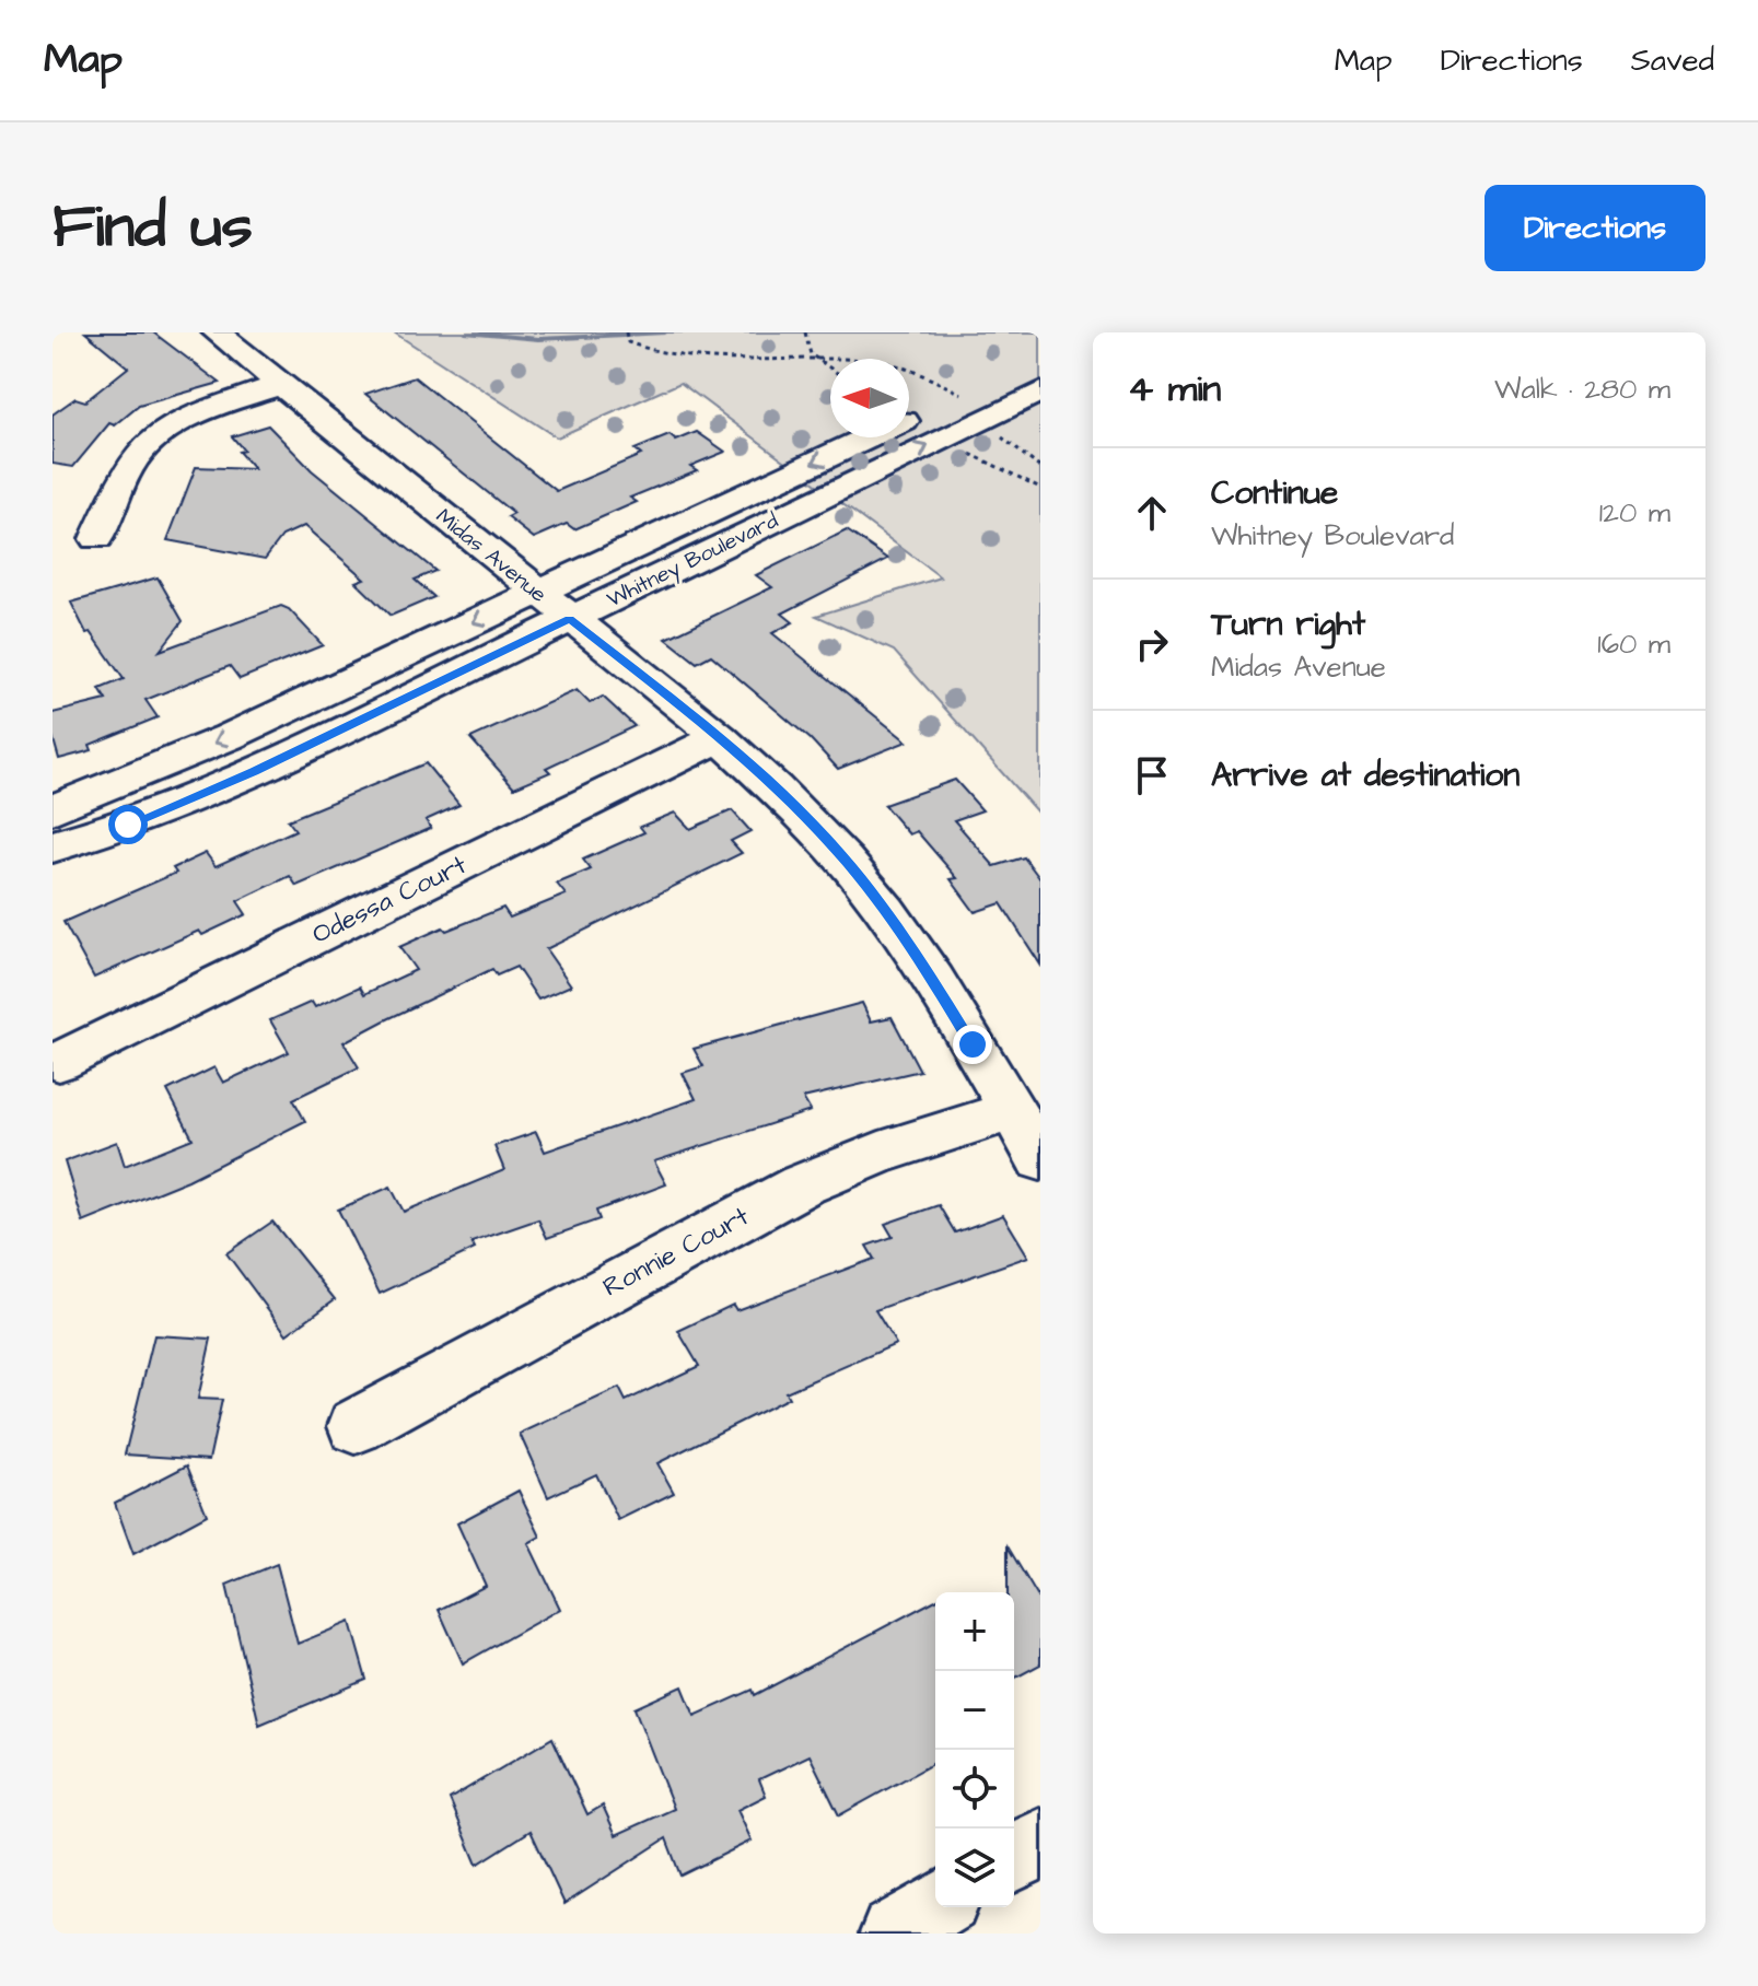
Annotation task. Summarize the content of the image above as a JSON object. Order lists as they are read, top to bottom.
{
  "streets": {
    "street": [
      "Midas Avenue",
      "Whitney Boulevard",
      "Odessa Court",
      "Ronnie Court"
    ]
  },
  "crossings": [
    ["Midas Avenue", "Whitney Boulevard"],
    ["Midas Avenue", "Odessa Court"],
    ["Midas Avenue", "Ronnie Court"]
  ],
  "north": "left",
  "page": {
    "header": "Map",
    "nav": ["Map", "Directions", "Saved"],
    "title": "Find us",
    "buttons": "Directions",
    "heading": ["4 min", "Walk · 280 m"],
    "list": [
      ["Continue", "Whitney Boulevard", "120 m"],
      ["Turn right", "Midas Avenue", "160 m"],
      "Arrive at destination"
    ],
    "map_buttons": ["+", "−"]
  }
}
